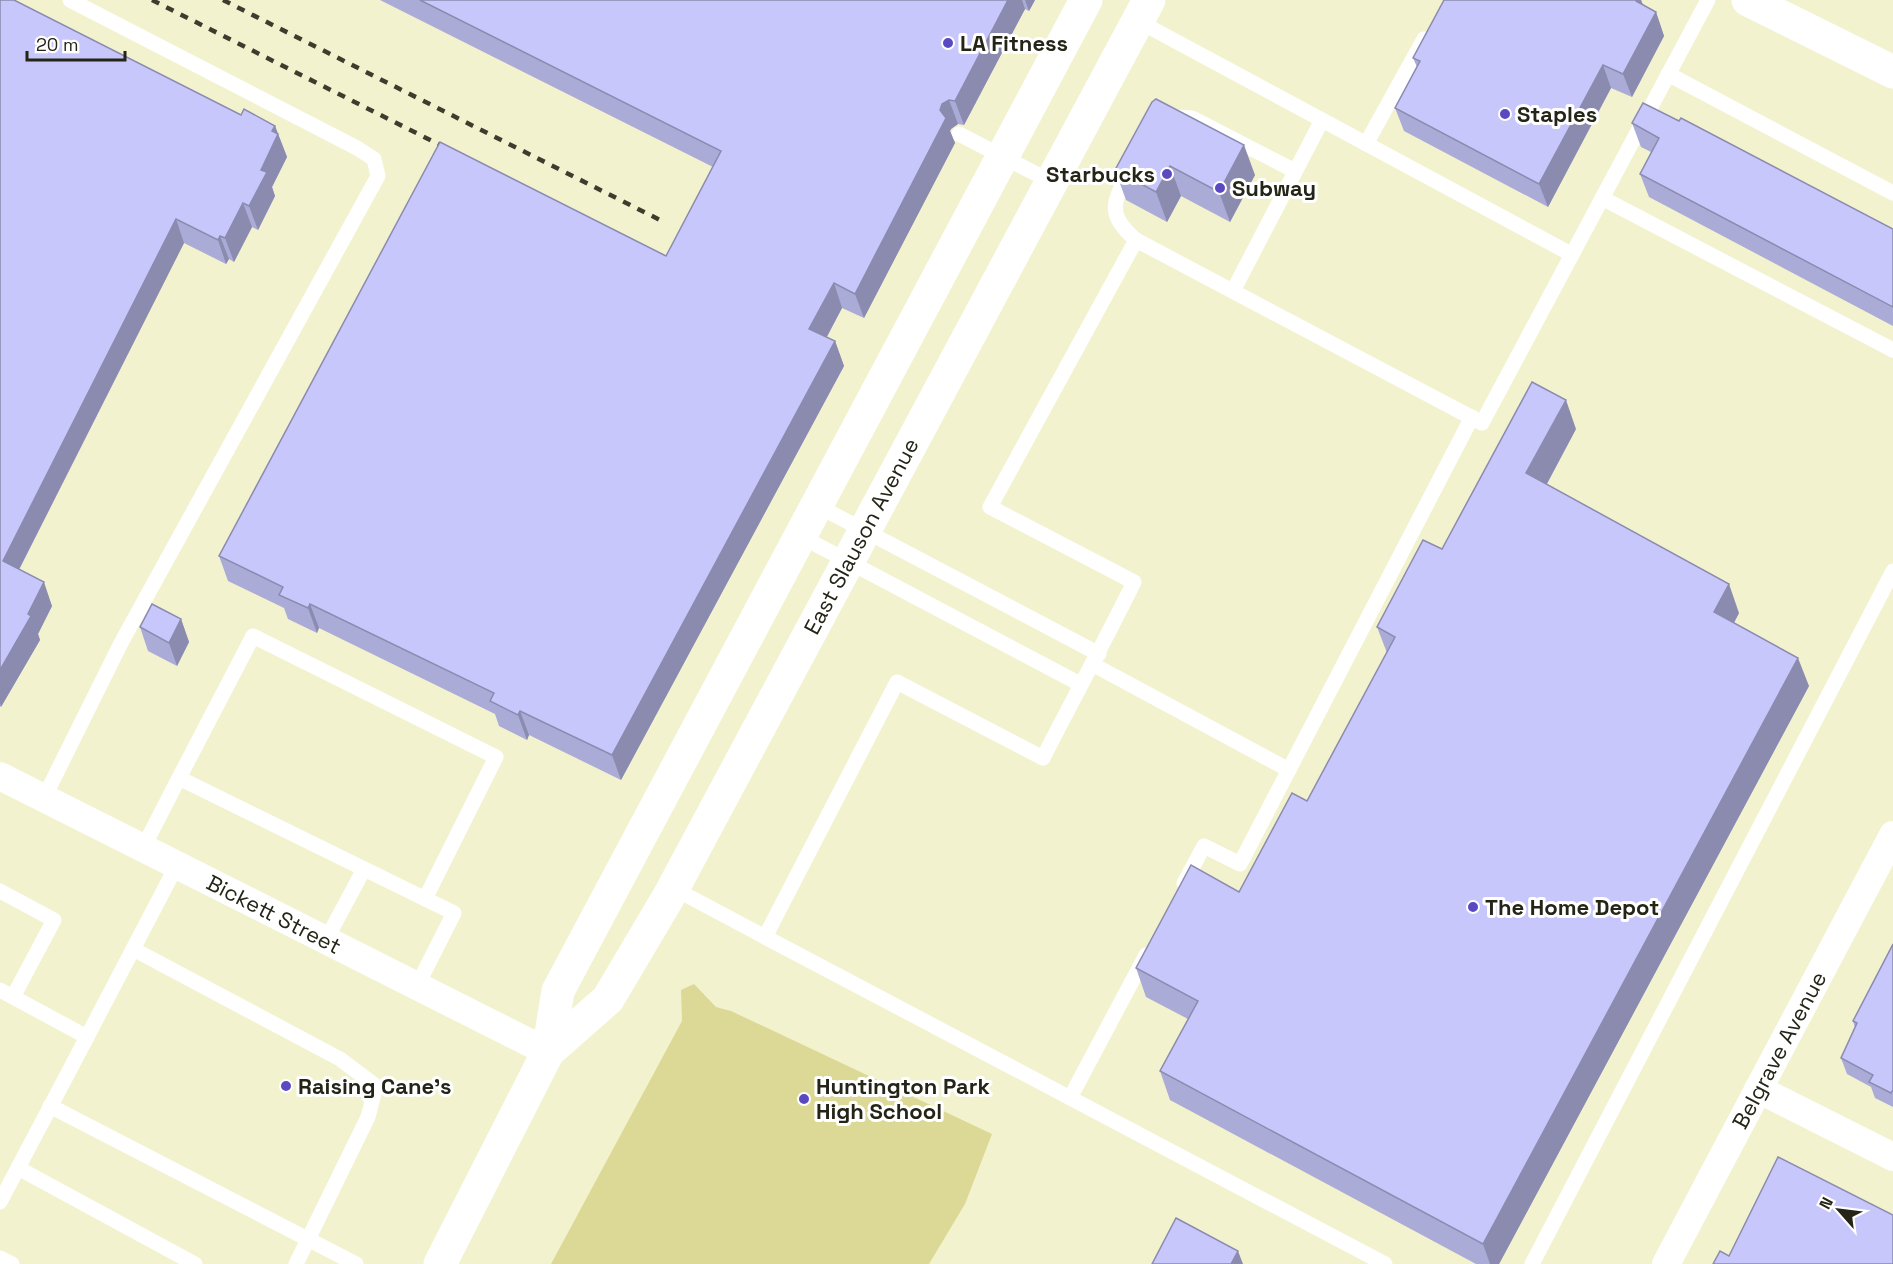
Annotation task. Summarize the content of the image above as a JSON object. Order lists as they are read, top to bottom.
{
  "streets": {
    "main road": ["East Slauson Avenue"],
    "street": ["Bickett Street", "Belgrave Avenue"]
  },
  "crossings": [
    ["East Slauson Avenue", "Bickett Street"]
  ],
  "places": [
    "LA Fitness",
    "Staples",
    "Starbucks",
    "Subway",
    "The Home Depot",
    "Raising Cane's",
    "Huntington Park High School"
  ],
  "scale_bar": "20 m",
  "north": "top left"
}
